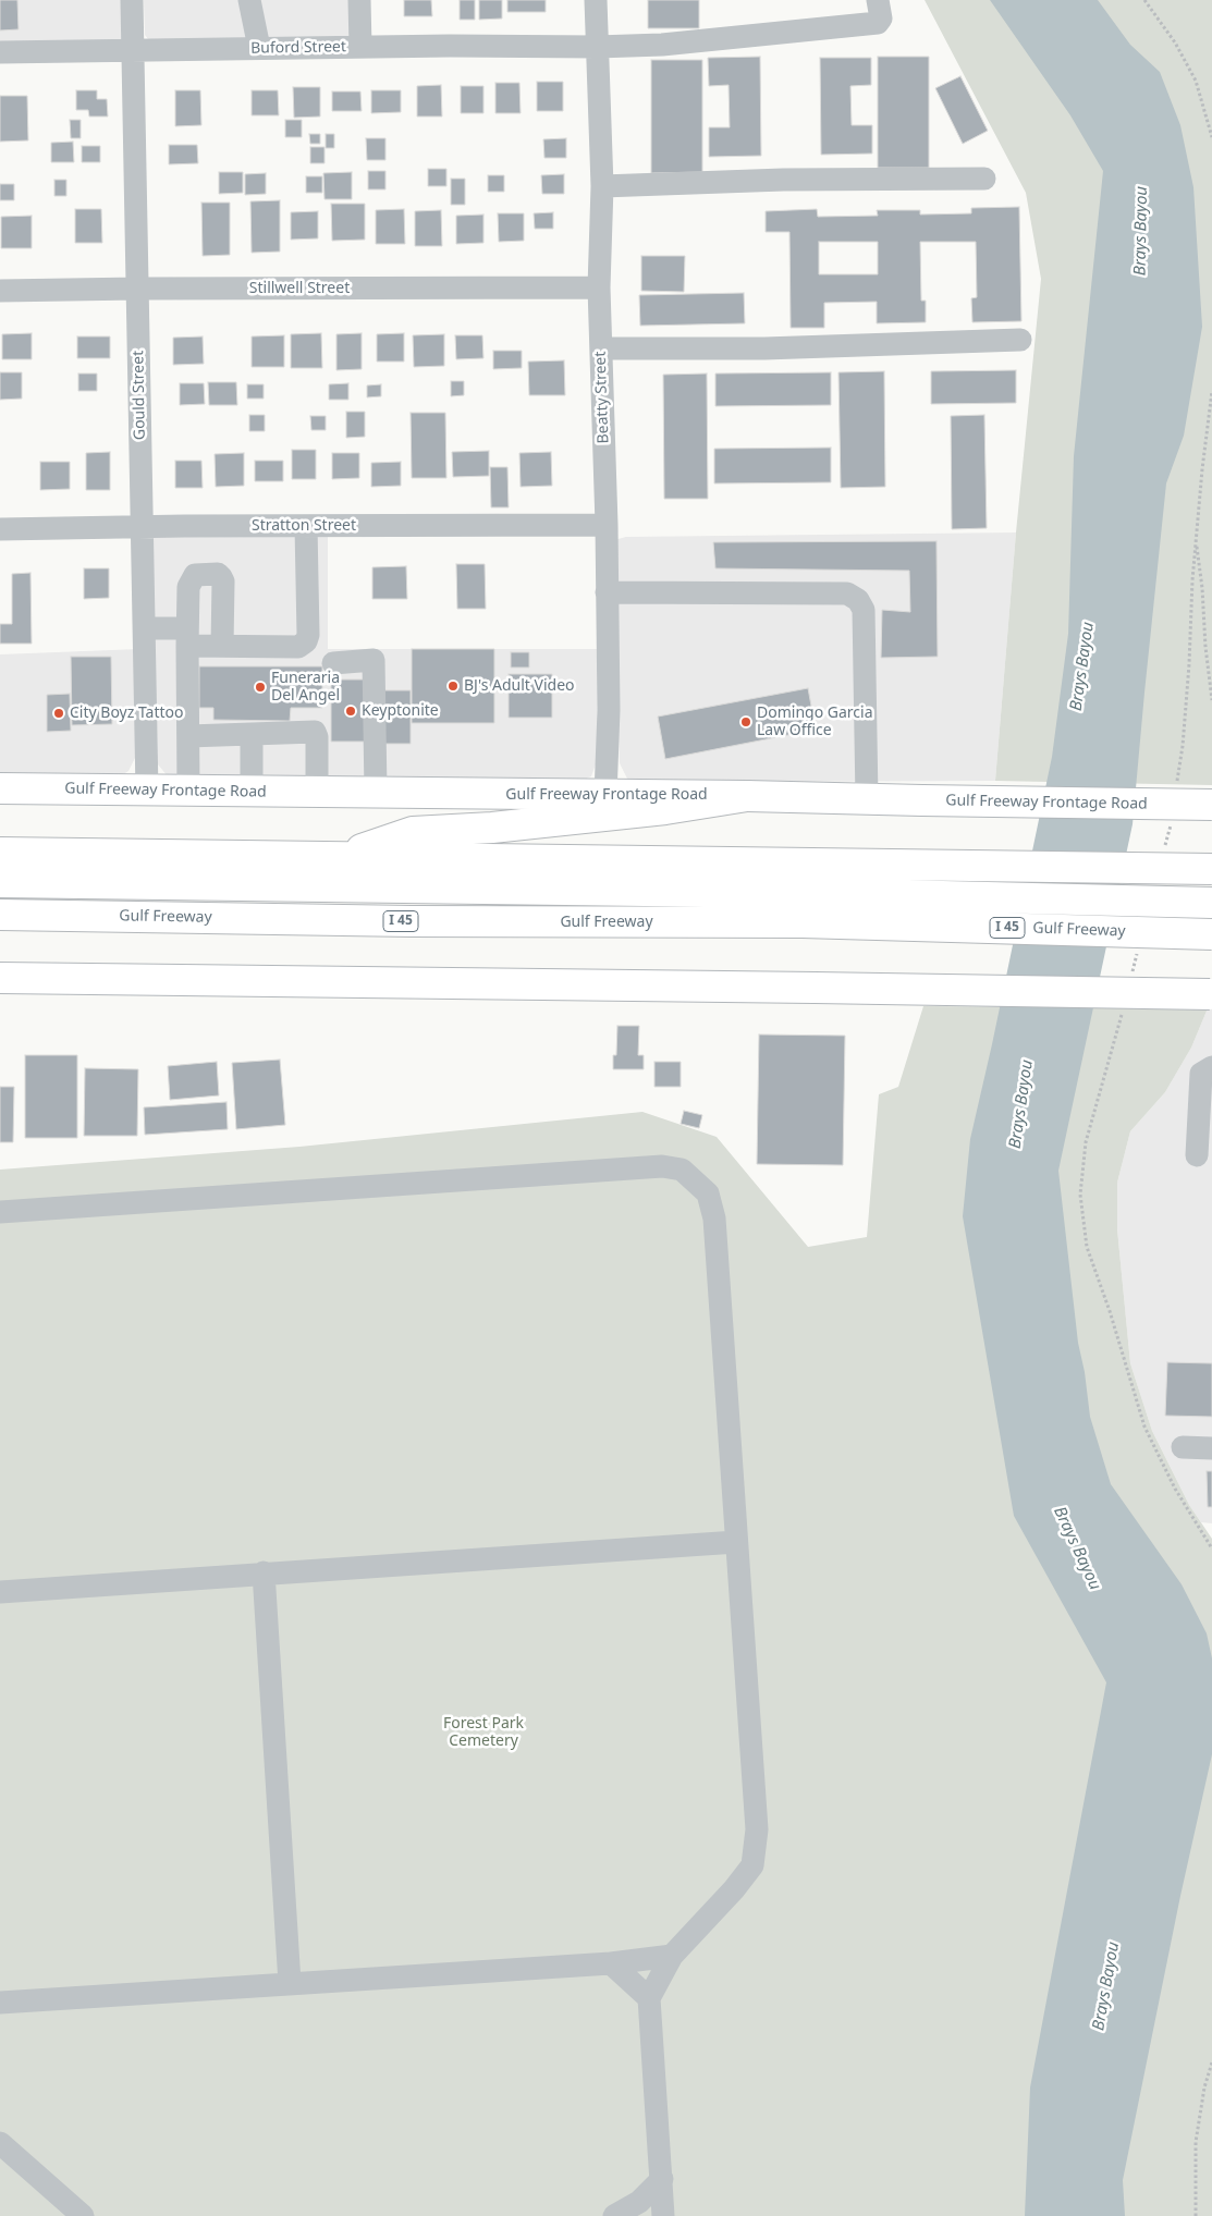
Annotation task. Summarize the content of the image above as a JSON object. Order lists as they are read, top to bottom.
{
  "streets": {
    "main road": ["Gulf Freeway Frontage Road", "Gulf Freeway", "I 45"],
    "street": [
      "Buford Street",
      "Stillwell Street",
      "Gould Street",
      "Beatty Street",
      "Stratton Street"
    ]
  },
  "crossings": [
    ["Buford Street", "Gould Street"],
    ["Buford Street", "Beatty Street"],
    ["Stillwell Street", "Gould Street"],
    ["Stillwell Street", "Beatty Street"],
    ["Gould Street", "Stratton Street"],
    ["Gould Street", "Gulf Freeway Frontage Road"],
    ["Beatty Street", "Stratton Street"],
    ["Beatty Street", "Gulf Freeway Frontage Road"]
  ],
  "water": ["Brays Bayou"],
  "parks": ["Forest Park Cemetery"],
  "places": [
    "BJ's Adult Video",
    "Funeraria Del Angel",
    "Keyptonite",
    "City Boyz Tattoo",
    "Domingo Garcia Law Office"
  ]
}
